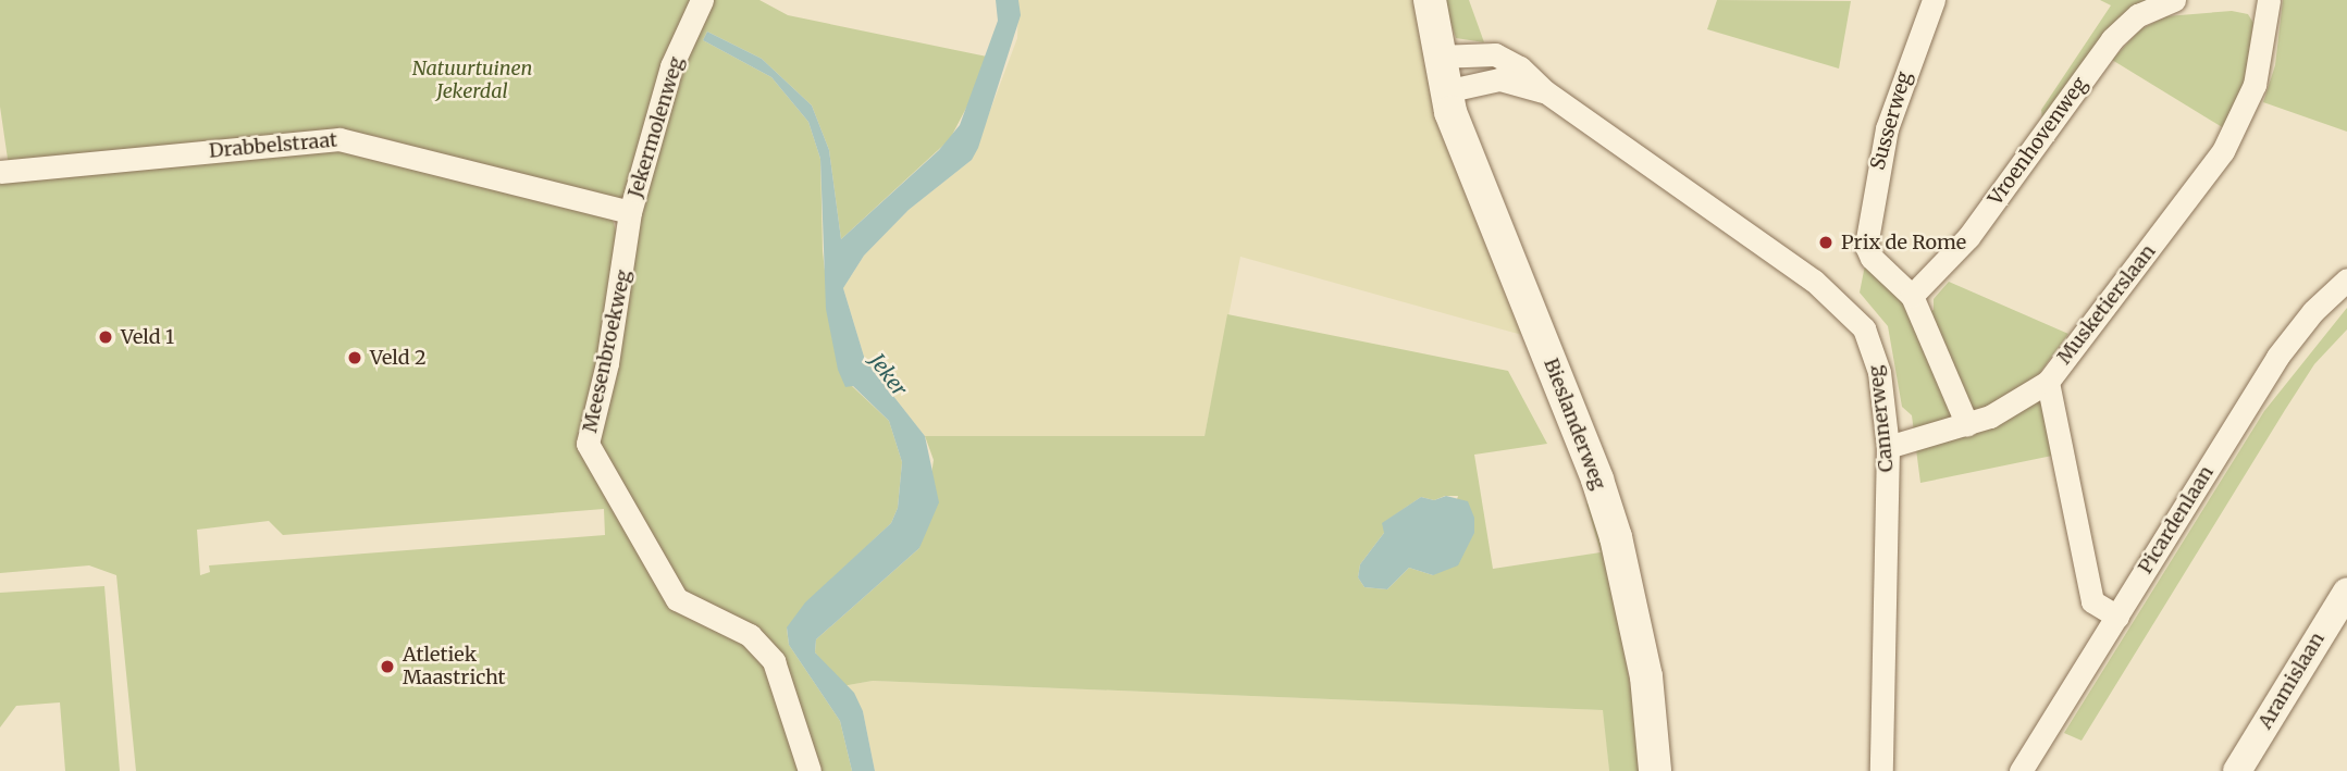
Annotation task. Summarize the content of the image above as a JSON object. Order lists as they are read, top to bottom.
{
  "streets": {
    "main road": ["Bieslanderweg"],
    "street": [
      "Susserweg",
      "Jekermolenweg",
      "Vroenhovenweg",
      "Drabbelstraat",
      "Musketierslaan",
      "Meesenbroekweg",
      "Cannerweg",
      "Picardenlaan",
      "Aramislaan"
    ]
  },
  "crossings": [
    ["Susserweg", "Vroenhovenweg"],
    ["Jekermolenweg", "Drabbelstraat"],
    ["Jekermolenweg", "Meesenbroekweg"],
    ["Drabbelstraat", "Meesenbroekweg"],
    ["Musketierslaan", "Picardenlaan"],
    ["Cannerweg", "Bieslanderweg"]
  ],
  "water": ["Jeker"],
  "parks": ["Natuurtuinen Jekerdal"],
  "places": [
    "Prix de Rome",
    "Veld 1",
    "Veld 2",
    "Atletiek Maastricht"
  ]
}
